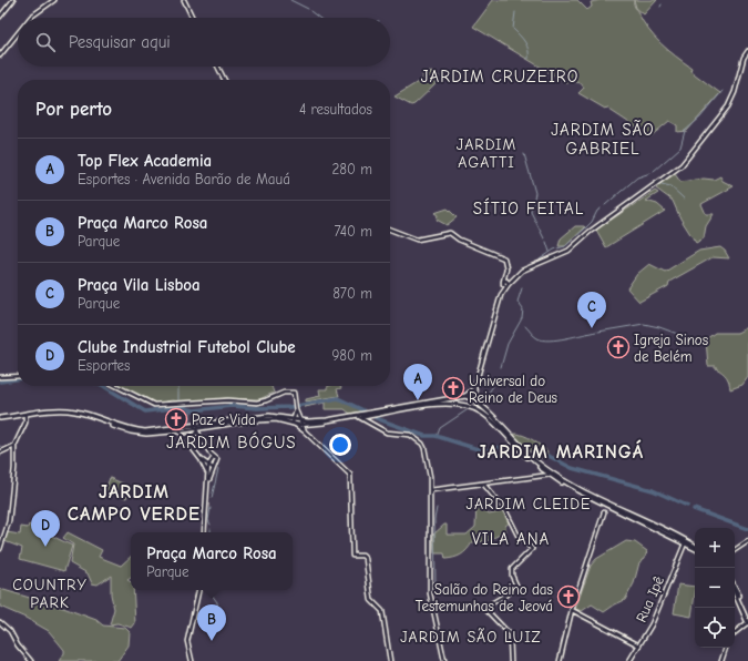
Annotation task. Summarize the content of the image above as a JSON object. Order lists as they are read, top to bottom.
{
  "streets": {
    "street": ["Rua Ipê"]
  },
  "districts": [
    "JARDIM CRUZEIRO",
    "JARDIM SÃO GABRIEL",
    "JARDIM AGATTI",
    "SÍTIO FEITAL",
    "JARDIM BÓGUS",
    "JARDIM MARINGÁ",
    "JARDIM CAMPO VERDE",
    "JARDIM CLEIDE",
    "VILA ANA",
    "COUNTRY PARK",
    "JARDIM SÃO LUIZ"
  ],
  "places": {
    "church": [
      "Igreja Sinos de Belém",
      "Universal do Reino de Deus",
      "Paz e Vida",
      "Salão do Reino das Testemunhas de Jeová"
    ]
  },
  "page": {
    "search": "Pesquisar aqui",
    "heading": ["Por perto", "4 resultados"],
    "list": [
      {
        "mark": "A",
        "name": "Top Flex Academia",
        "note": "Esportes · Avenida Barão de Mauá",
        "value": "280 m"
      },
      {
        "mark": "B",
        "name": "Praça Marco Rosa",
        "note": "Parque",
        "value": "740 m"
      },
      {
        "mark": "C",
        "name": "Praça Vila Lisboa",
        "note": "Parque",
        "value": "870 m"
      },
      {
        "mark": "D",
        "name": "Clube Industrial Futebol Clube",
        "note": "Esportes",
        "value": "980 m"
      }
    ],
    "pins": [
      "C",
      "A",
      "D",
      "B"
    ],
    "map_buttons": ["+", "−"],
    "popup": ["Praça Marco Rosa", "Parque"]
  }
}
